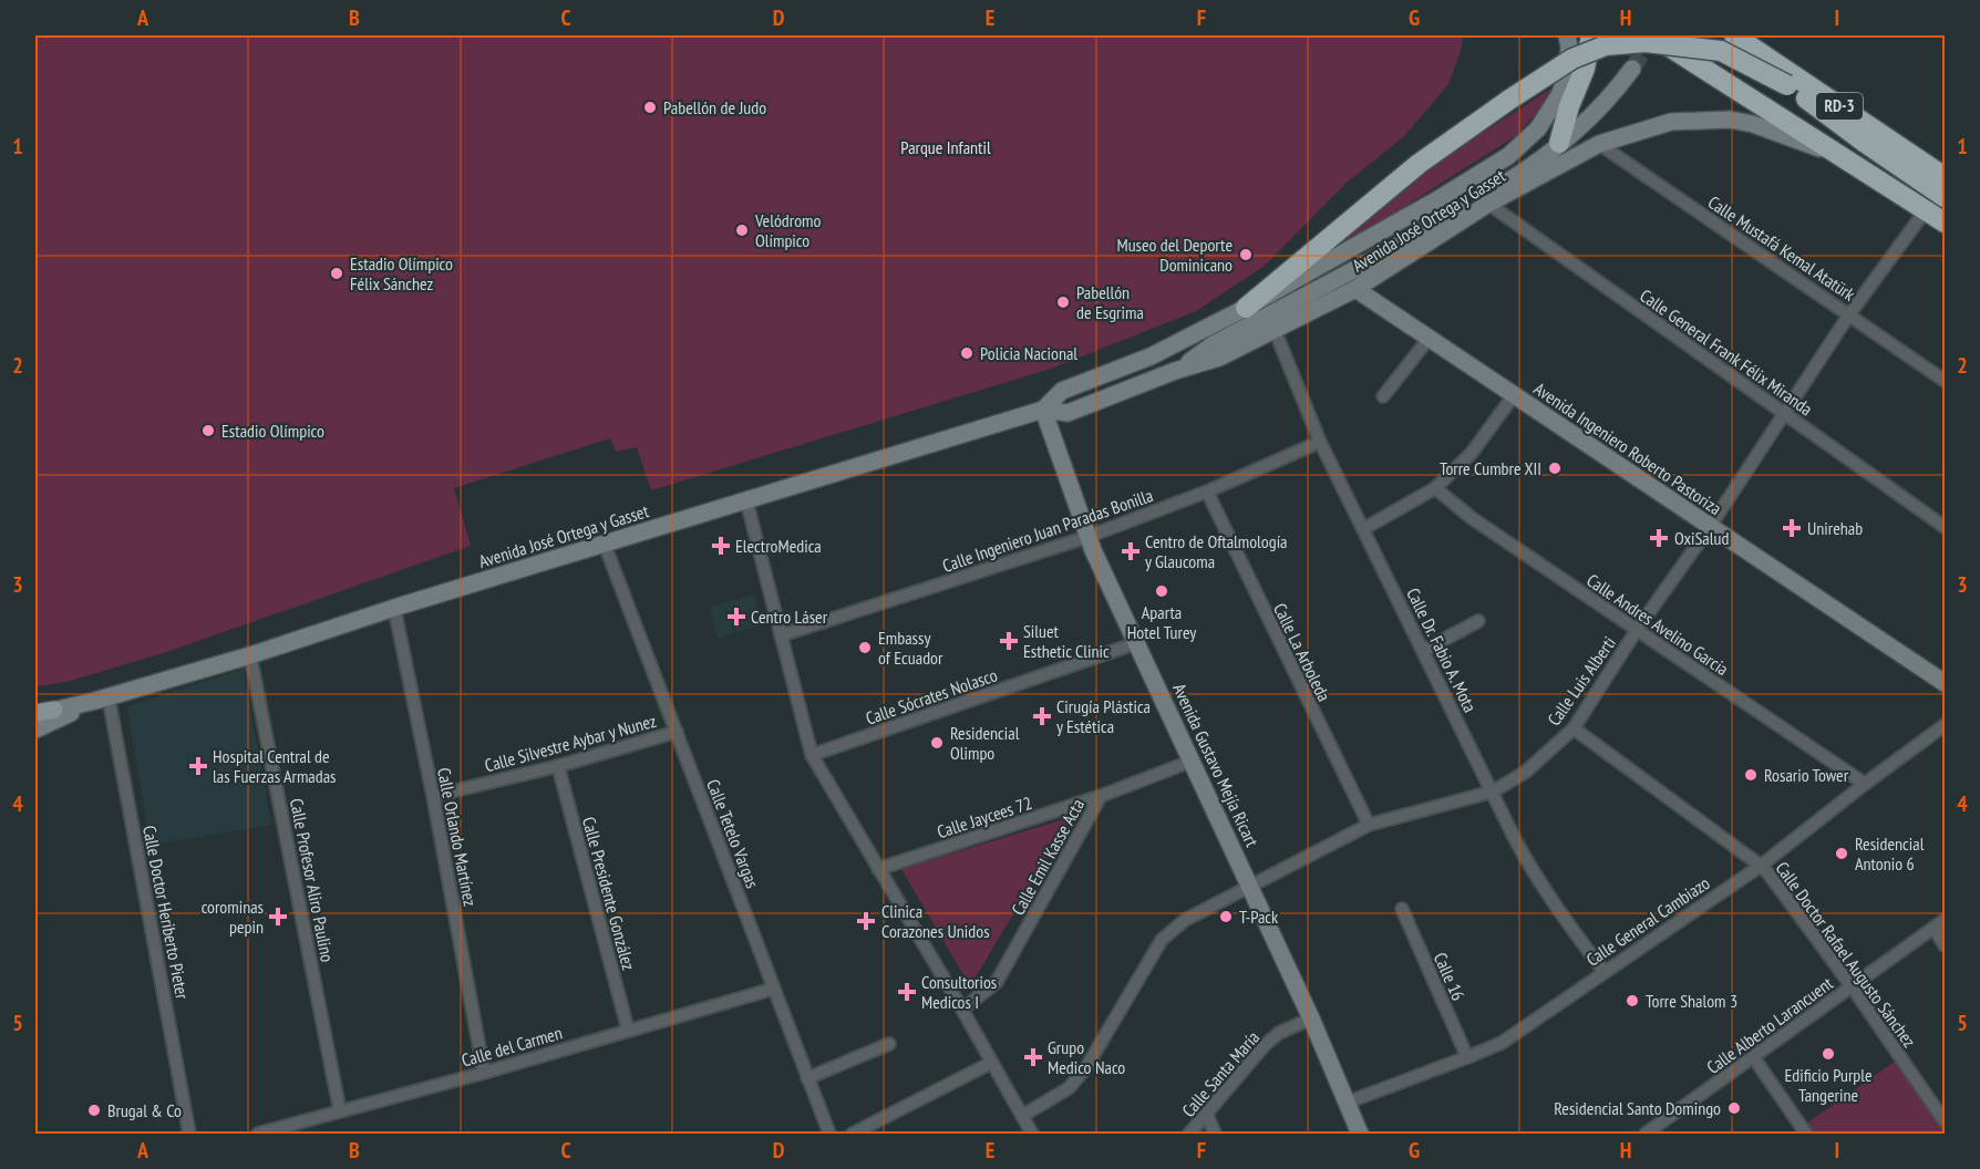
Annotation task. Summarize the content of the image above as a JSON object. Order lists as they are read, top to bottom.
{
  "streets": {
    "highway": ["RD-3"],
    "main road": ["Avenida José Ortega y Gasset", "Avenida Ingeniero Roberto Pastoriza", "Avenida Gustavo Mejía Ricart"],
    "street": [
      "Calle Mustafá Kemal Atatürk",
      "Calle General Frank Félix Miranda",
      "Calle Ingeniero Juan Paradas Bonilla",
      "Calle Andres Avelino Garcia",
      "Calle Dr. Fabio A. Mota",
      "Calle La Arboleda",
      "Calle Luis Alberti",
      "Calle Sócrates Nolasco",
      "Calle Silvestre Aybar y Nunez",
      "Calle Jaycees 72",
      "Calle Tetelo Vargas",
      "Calle Orlando Martínez",
      "Calle Emil Kasse Acta",
      "Calle Profesor Aliro Paulino",
      "Calle Presidente González",
      "Calle Doctor Heriberto Pieter",
      "Calle General Cambiazo",
      "Calle Doctor Rafael Augusto Sánchez",
      "Calle 16",
      "Calle Alberto Larancuent",
      "Calle del Carmen",
      "Calle Santa María"
    ]
  },
  "crossings": [
    ["RD-3", "Avenida José Ortega y Gasset"],
    ["RD-3", "Calle Luis Alberti"],
    ["Avenida José Ortega y Gasset", "Calle Mustafá Kemal Atatürk"],
    ["Avenida José Ortega y Gasset", "Calle General Frank Félix Miranda"],
    ["Avenida José Ortega y Gasset", "Avenida Ingeniero Roberto Pastoriza"],
    ["Avenida José Ortega y Gasset", "Calle Dr. Fabio A. Mota"],
    ["Avenida José Ortega y Gasset", "Avenida Gustavo Mejía Ricart"],
    ["Avenida José Ortega y Gasset", "Calle Tetelo Vargas"],
    ["Avenida José Ortega y Gasset", "Calle Orlando Martínez"],
    ["Avenida José Ortega y Gasset", "Calle Profesor Aliro Paulino"],
    ["Avenida José Ortega y Gasset", "Calle Doctor Heriberto Pieter"],
    ["Calle Mustafá Kemal Atatürk", "Calle Luis Alberti"],
    ["Calle General Frank Félix Miranda", "Calle Luis Alberti"],
    ["Avenida Ingeniero Roberto Pastoriza", "Calle Luis Alberti"],
    ["Calle Ingeniero Juan Paradas Bonilla", "Calle Dr. Fabio A. Mota"],
    ["Calle Ingeniero Juan Paradas Bonilla", "Calle La Arboleda"],
    ["Calle Ingeniero Juan Paradas Bonilla", "Avenida Gustavo Mejía Ricart"],
    ["Calle Andres Avelino Garcia", "Calle Luis Alberti"],
    ["Calle Andres Avelino Garcia", "Calle General Cambiazo"],
    ["Calle Dr. Fabio A. Mota", "Calle Luis Alberti"],
    ["Calle Dr. Fabio A. Mota", "Calle General Cambiazo"],
    ["Calle La Arboleda", "Calle Luis Alberti"],
    ["Calle Luis Alberti", "Avenida Gustavo Mejía Ricart"],
    ["Calle Luis Alberti", "Calle Doctor Rafael Augusto Sánchez"],
    ["Calle Sócrates Nolasco", "Avenida Gustavo Mejía Ricart"],
    ["Calle Silvestre Aybar y Nunez", "Calle Tetelo Vargas"],
    ["Calle Silvestre Aybar y Nunez", "Calle Orlando Martínez"],
    ["Calle Silvestre Aybar y Nunez", "Calle Presidente González"],
    ["Avenida Gustavo Mejía Ricart", "Calle Emil Kasse Acta"],
    ["Avenida Gustavo Mejía Ricart", "Calle General Cambiazo"],
    ["Avenida Gustavo Mejía Ricart", "Calle Santa María"],
    ["Calle Jaycees 72", "Calle Emil Kasse Acta"],
    ["Calle Tetelo Vargas", "Calle del Carmen"],
    ["Calle Orlando Martínez", "Calle del Carmen"],
    ["Calle Profesor Aliro Paulino", "Calle del Carmen"],
    ["Calle Presidente González", "Calle del Carmen"],
    ["Calle General Cambiazo", "Calle Doctor Rafael Augusto Sánchez"],
    ["Calle General Cambiazo", "Calle 16"],
    ["Calle Doctor Rafael Augusto Sánchez", "Calle Alberto Larancuent"]
  ],
  "parks": ["Parque Infantil"],
  "places": {
    "other": [
      "Pabellón de Judo",
      "Velódromo Olímpico",
      "Museo del Deporte Dominicano",
      "Estadio Olímpico Félix Sánchez",
      "Pabellón de Esgrima",
      "Policia Nacional",
      "Estadio Olímpico",
      "Torre Cumbre XII",
      "Aparta Hotel Turey",
      "Embassy of Ecuador",
      "Residencial Olimpo",
      "Rosario Tower",
      "Residencial Antonio 6",
      "T-Pack",
      "Torre Shalom 3",
      "Edificio Purple Tangerine",
      "Residencial Santo Domingo",
      "Brugal & Co"
    ],
    "health": [
      "Unirehab",
      "OxiSalud",
      "ElectroMedica",
      "Centro de Oftalmología y Glaucoma",
      "Centro Láser",
      "Siluet Esthetic Clinic",
      "Cirugía Plástica y Estética",
      "Hospital Central de las Fuerzas Armadas",
      "corominas pepin",
      "Clinica Corazones Unidos",
      "Consultorios Medicos I",
      "Grupo Medico Naco"
    ]
  },
  "grid": {
    "columns": [
      "A",
      "B",
      "C",
      "D",
      "E",
      "F",
      "G",
      "H",
      "I"
    ],
    "rows": [
      "1",
      "2",
      "3",
      "4",
      "5"
    ]
  }
}
